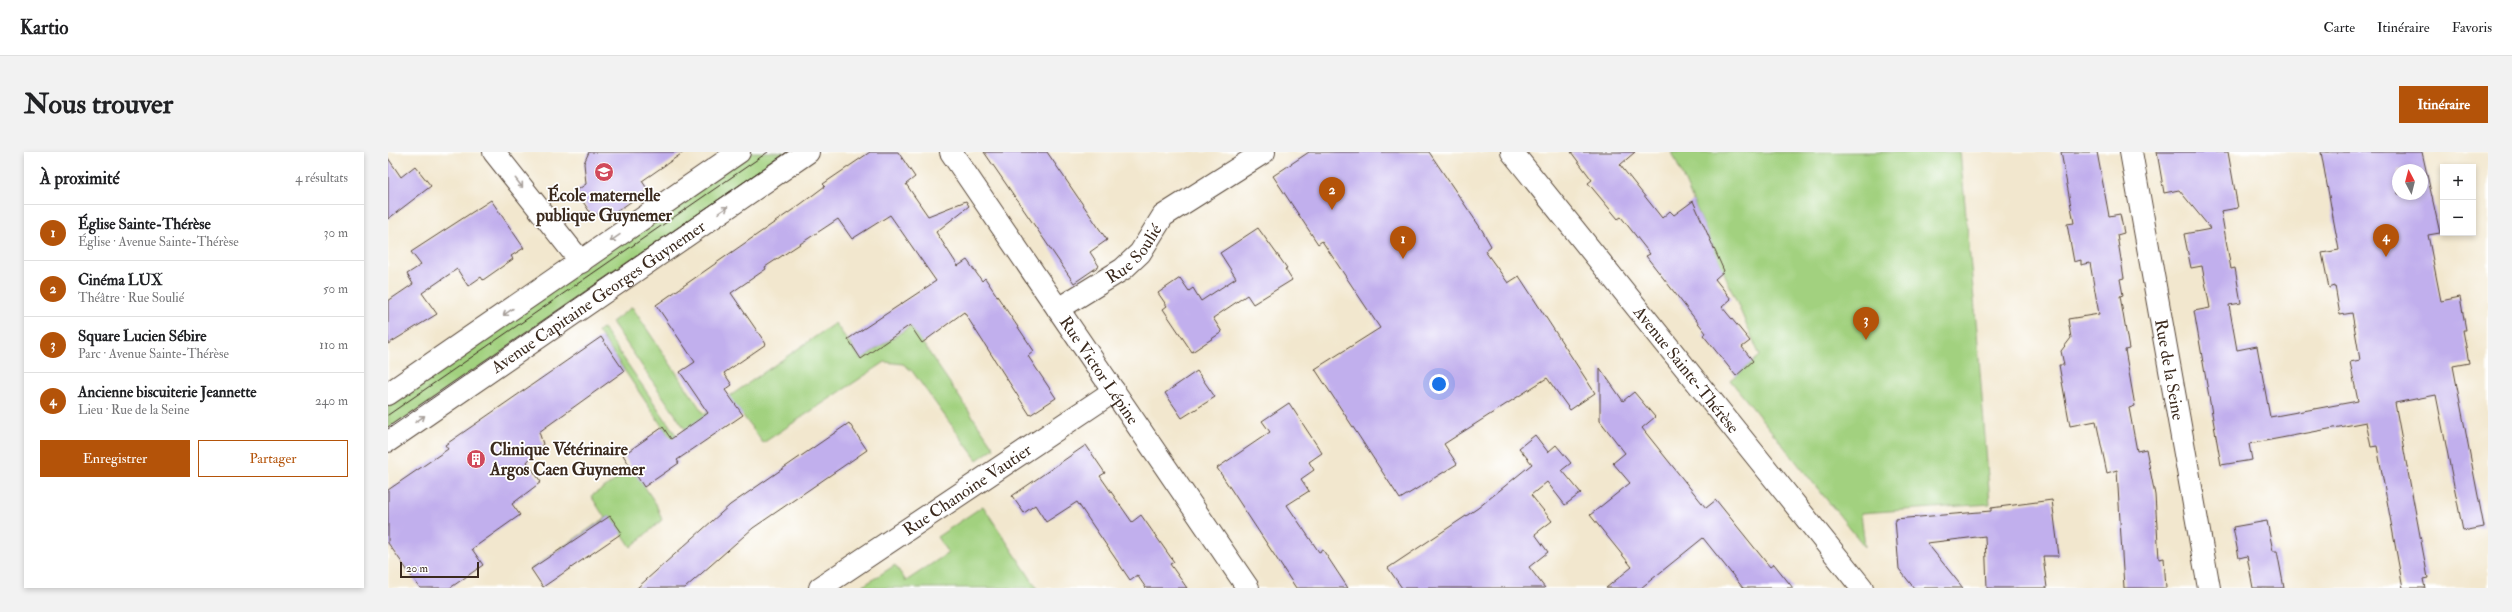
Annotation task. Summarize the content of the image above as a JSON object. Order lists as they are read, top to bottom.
{
  "streets": {
    "street": [
      "Rue Soulié",
      "Avenue Capitaine Georges Guynemer",
      "Rue Victor Lépine",
      "Avenue Sainte-Thérèse",
      "Rue de la Seine",
      "Rue Chanoine Vautier"
    ]
  },
  "crossings": [
    ["Rue Soulié", "Rue Victor Lépine"],
    ["Rue Victor Lépine", "Rue Chanoine Vautier"]
  ],
  "places": {
    "school or university": ["École maternelle publique Guynemer"],
    "building": ["Clinique Vétérinaire Argos Caen Guynemer"]
  },
  "scale_bar": "20 m",
  "north": "top",
  "page": {
    "header": "Kartio",
    "nav": ["Carte", "Itinéraire", "Favoris"],
    "buttons": [
      "Itinéraire",
      ["Enregistrer", "Partager"]
    ],
    "title": "Nous trouver",
    "heading": ["À proximité", "4 résultats"],
    "map_buttons": ["+", "−"],
    "pins": [
      "2",
      "4",
      "1",
      "3"
    ],
    "list": [
      {
        "mark": "1",
        "name": "Église Sainte-Thérèse",
        "note": "Église · Avenue Sainte-Thérèse",
        "value": "30 m"
      },
      {
        "mark": "2",
        "name": "Cinéma LUX",
        "note": "Théâtre · Rue Soulié",
        "value": "50 m"
      },
      {
        "mark": "3",
        "name": "Square Lucien Sébire",
        "note": "Parc · Avenue Sainte-Thérèse",
        "value": "110 m"
      },
      {
        "mark": "4",
        "name": "Ancienne biscuiterie Jeannette",
        "note": "Lieu · Rue de la Seine",
        "value": "240 m"
      }
    ],
    "scale": "20 m"
  }
}
